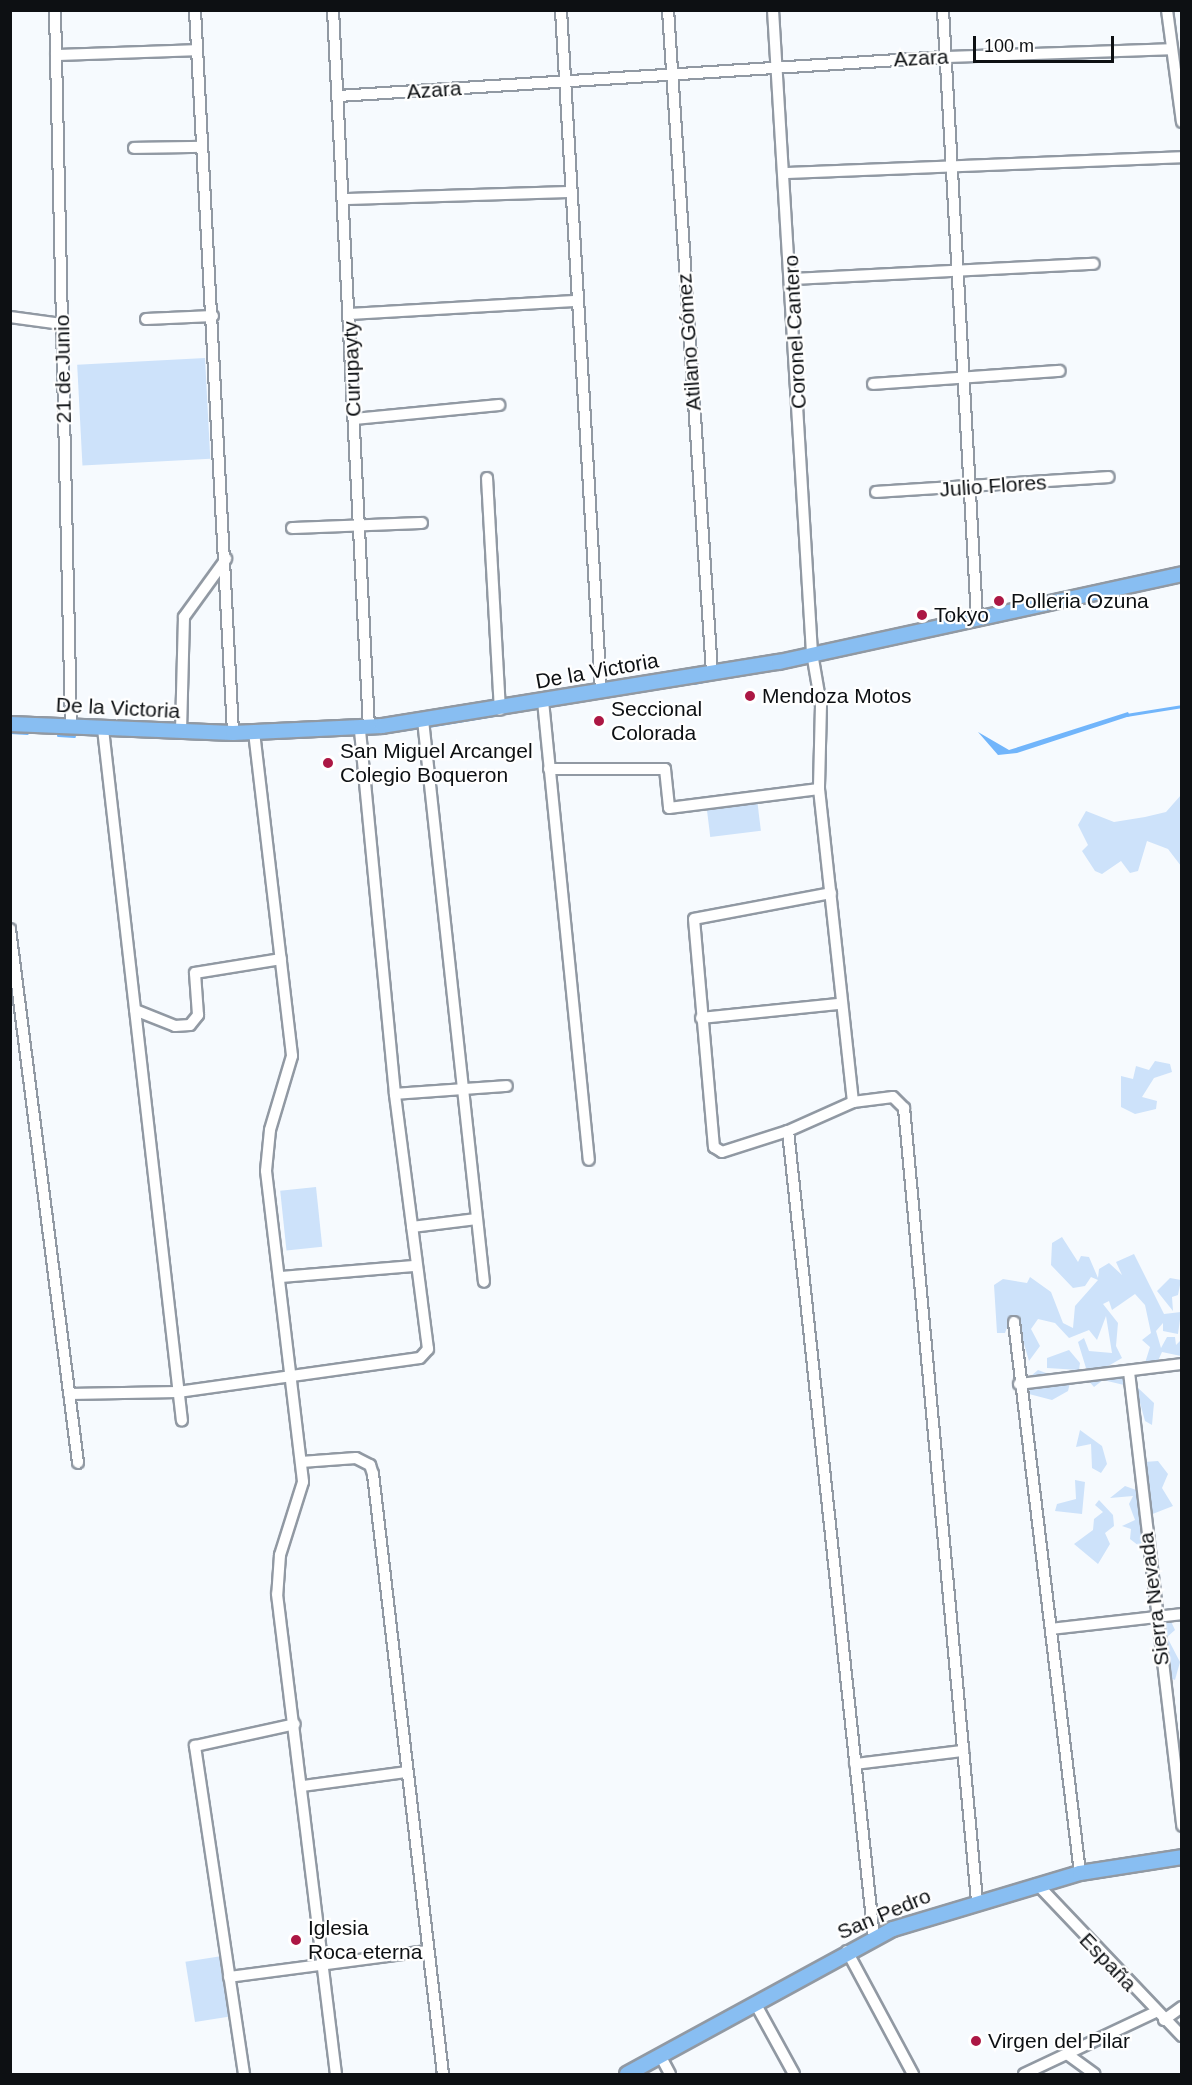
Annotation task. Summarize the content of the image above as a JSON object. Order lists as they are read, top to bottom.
{
  "streets": {
    "main road": ["De la Victoria", "San Pedro"],
    "street": [
      "Azara",
      "Coronel Cantero",
      "Atilano Gómez",
      "21 de Junio",
      "Curupayty",
      "Julio Flores",
      "Sierra Nevada",
      "España"
    ]
  },
  "crossings": [
    ["Azara", "Coronel Cantero"],
    ["Azara", "Atilano Gómez"],
    ["Azara", "Curupayty"],
    ["Coronel Cantero", "De la Victoria"],
    ["Atilano Gómez", "De la Victoria"],
    ["21 de Junio", "De la Victoria"],
    ["Curupayty", "De la Victoria"],
    ["San Pedro", "España"]
  ],
  "places": [
    "Polleria Ozuna",
    "Tokyo",
    "Mendoza Motos",
    "Seccional Colorada",
    "San Miguel Arcangel Colegio Boqueron",
    "Iglesia Roca eterna",
    "Virgen del Pilar"
  ],
  "scale_bar": "100 m"
}
